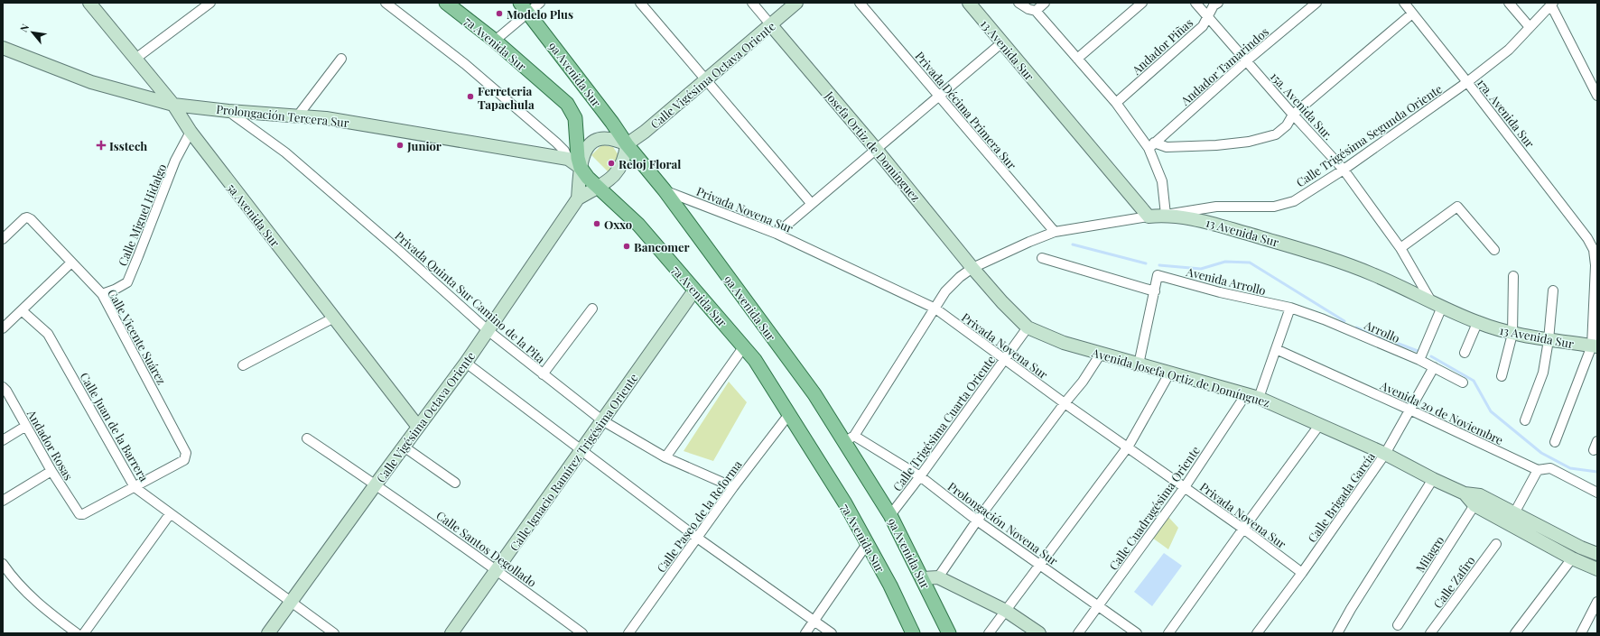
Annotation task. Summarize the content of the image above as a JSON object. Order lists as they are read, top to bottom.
{
  "streets": {
    "main road": ["7a Avenida Sur", "9a Avenida Sur"],
    "street": [
      "Andador Piñas",
      "13 Avenida Sur",
      "Andador Tamarindos",
      "Calle Vigésima Octava Oriente",
      "15a. Avenida Sur.",
      "Privada Décima Primera Sur",
      "17a. Avenida Sur",
      "Prolongación Tercera Sur",
      "Calle Trigésima Segunda Oriente",
      "Josefa Ortiz de Domínguez",
      "Privada Novena Sur",
      "Calle Miguel Hidalgo",
      "5a Avenida Sur",
      "Avenida Arrollo",
      "Privada Quinta Sur Camino de la Pita",
      "Arrollo",
      "Calle Vicente Suárez",
      "Avenida Josefa Ortiz de Domínguez",
      "Avenida 20 de Noviembre",
      "Calle Trigésima Cuarta Oriente",
      "Calle Juan de la Barrera",
      "Andador Rosas",
      "Calle Ignacio Ramírez Trigésima Oriente",
      "Calle Brigada García",
      "Calle Cuadragésima Oriente",
      "Calle Paseo de la Reforma",
      "Prolongación Novena Sur",
      "Calle Santos Degollado",
      "Milagro",
      "Calle Zafiro"
    ]
  },
  "crossings": [
    ["7a Avenida Sur", "9a Avenida Sur"],
    ["7a Avenida Sur", "Calle Vigésima Octava Oriente"],
    ["7a Avenida Sur", "Prolongación Tercera Sur"],
    ["7a Avenida Sur", "Calle Ignacio Ramírez Trigésima Oriente"],
    ["7a Avenida Sur", "Calle Paseo de la Reforma"],
    ["Andador Piñas", "15a. Avenida Sur."],
    ["13 Avenida Sur", "15a. Avenida Sur."],
    ["13 Avenida Sur", "17a. Avenida Sur"],
    ["13 Avenida Sur", "Calle Trigésima Segunda Oriente"],
    ["Andador Tamarindos", "15a. Avenida Sur."],
    ["9a Avenida Sur", "Calle Vigésima Octava Oriente"],
    ["9a Avenida Sur", "Prolongación Tercera Sur"],
    ["9a Avenida Sur", "Privada Novena Sur"],
    ["9a Avenida Sur", "Calle Trigésima Cuarta Oriente"],
    ["9a Avenida Sur", "Prolongación Novena Sur"],
    ["Calle Vigésima Octava Oriente", "Prolongación Tercera Sur"],
    ["Calle Vigésima Octava Oriente", "Josefa Ortiz de Domínguez"],
    ["Calle Vigésima Octava Oriente", "5a Avenida Sur"],
    ["Calle Vigésima Octava Oriente", "Privada Quinta Sur Camino de la Pita"],
    ["Calle Vigésima Octava Oriente", "Calle Juan de la Barrera"],
    ["Calle Vigésima Octava Oriente", "Calle Santos Degollado"],
    ["15a. Avenida Sur.", "Calle Trigésima Segunda Oriente"],
    ["17a. Avenida Sur", "Calle Trigésima Segunda Oriente"],
    ["Prolongación Tercera Sur", "5a Avenida Sur"],
    ["Prolongación Tercera Sur", "Privada Quinta Sur Camino de la Pita"],
    ["Josefa Ortiz de Domínguez", "Avenida Josefa Ortiz de Domínguez"],
    ["Privada Novena Sur", "Calle Trigésima Cuarta Oriente"],
    ["Privada Novena Sur", "Calle Brigada García"],
    ["Privada Novena Sur", "Calle Cuadragésima Oriente"],
    ["Calle Miguel Hidalgo", "5a Avenida Sur"],
    ["Calle Miguel Hidalgo", "Calle Vicente Suárez"],
    ["Avenida Arrollo", "Arrollo"],
    ["Privada Quinta Sur Camino de la Pita", "Calle Ignacio Ramírez Trigésima Oriente"],
    ["Privada Quinta Sur Camino de la Pita", "Calle Paseo de la Reforma"],
    ["Arrollo", "Calle Brigada García"],
    ["Calle Vicente Suárez", "Calle Juan de la Barrera"],
    ["Calle Vicente Suárez", "Andador Rosas"],
    ["Avenida Josefa Ortiz de Domínguez", "Calle Trigésima Cuarta Oriente"],
    ["Avenida Josefa Ortiz de Domínguez", "Calle Brigada García"],
    ["Avenida Josefa Ortiz de Domínguez", "Calle Cuadragésima Oriente"],
    ["Avenida Josefa Ortiz de Domínguez", "Milagro"],
    ["Avenida 20 de Noviembre", "Calle Brigada García"],
    ["Calle Trigésima Cuarta Oriente", "Prolongación Novena Sur"],
    ["Calle Juan de la Barrera", "Andador Rosas"],
    ["Calle Ignacio Ramírez Trigésima Oriente", "Calle Santos Degollado"],
    ["Calle Cuadragésima Oriente", "Prolongación Novena Sur"]
  ],
  "places": {
    "other": [
      "Modelo Plus",
      "Ferreteria Tapachula",
      "Junior",
      "Reloj Floral",
      "Oxxo",
      "Bancomer"
    ],
    "health": ["Isstech"]
  },
  "north": "top left"
}
